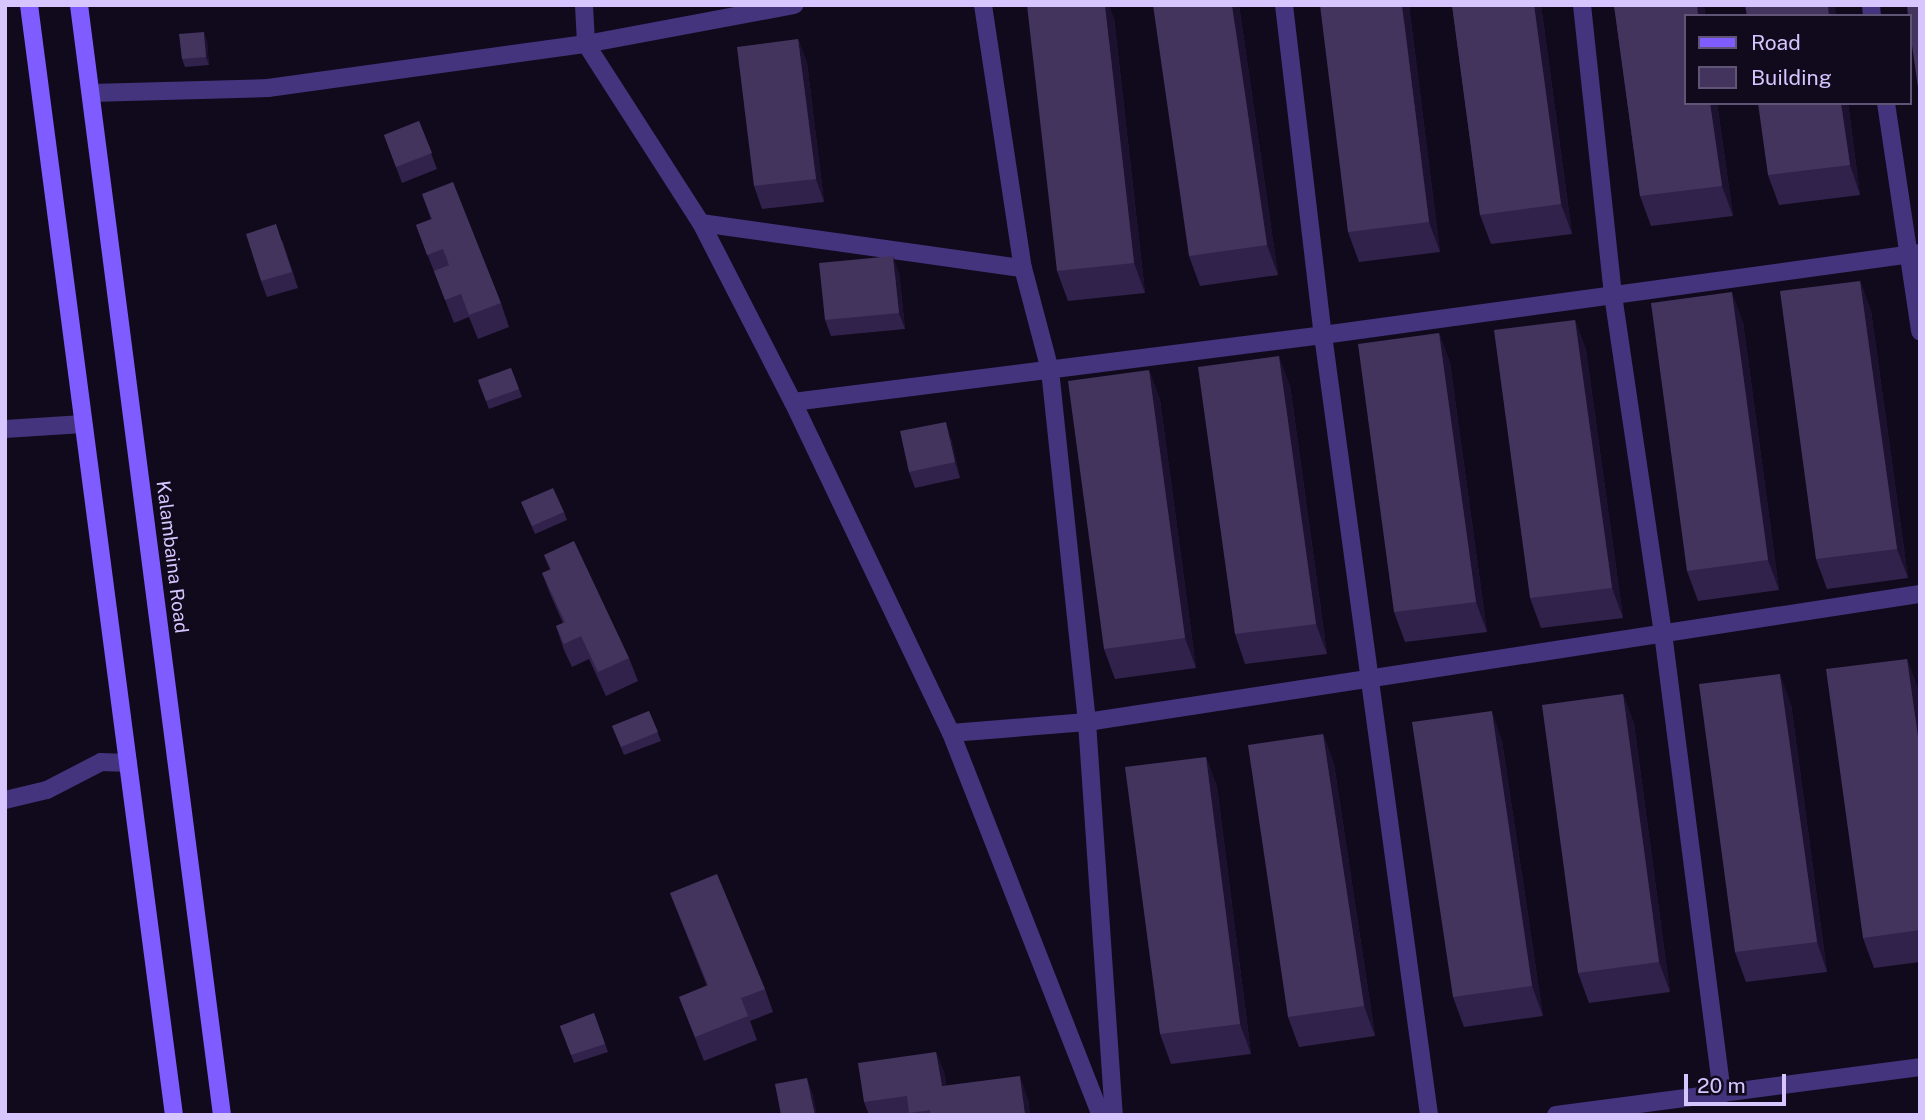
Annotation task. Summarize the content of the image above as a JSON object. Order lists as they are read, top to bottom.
{
  "streets": {
    "main road": ["Kalambaina Road"]
  },
  "legend": ["Road", "Building"],
  "scale_bar": "20 m"
}
